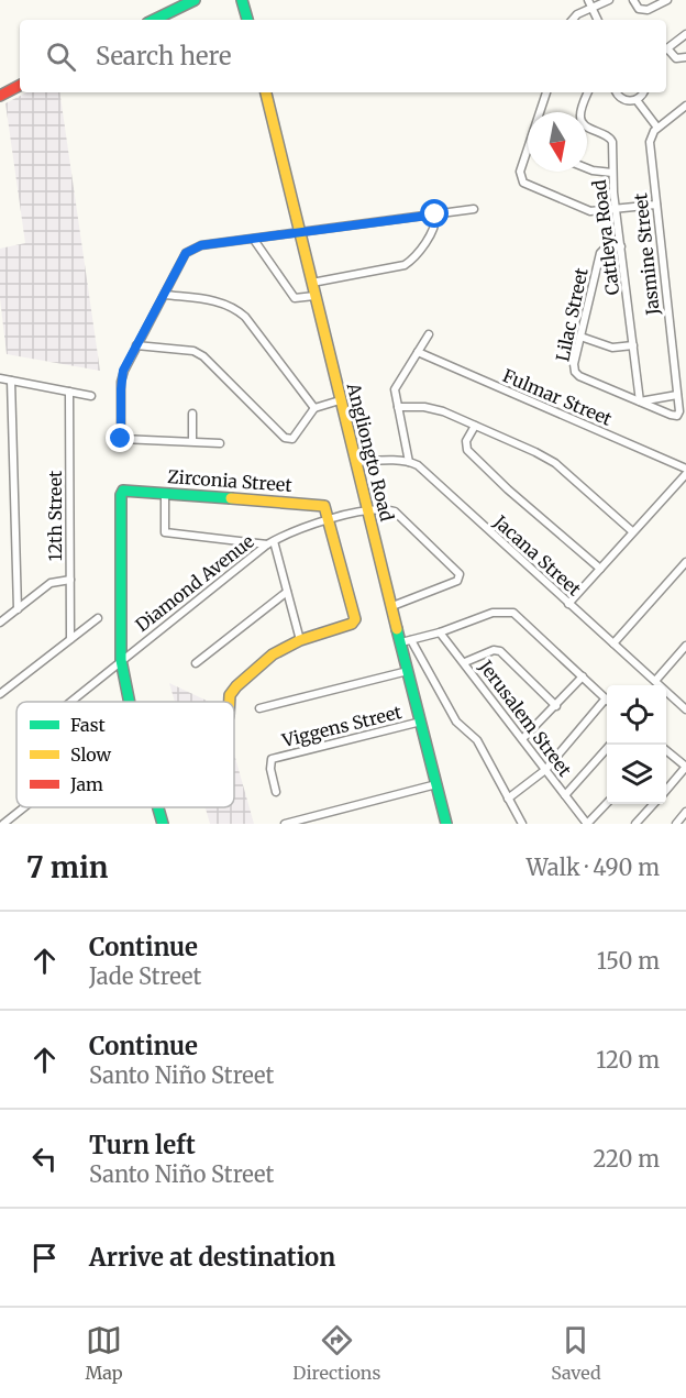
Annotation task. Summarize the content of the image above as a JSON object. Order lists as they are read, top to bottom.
{
  "streets": {
    "main road": ["Angliongto Road", "Zirconia Street"],
    "street": [
      "Cattleya Road",
      "Jasmine Street",
      "Lilac Street",
      "Fulmar Street",
      "12th Street",
      "Jacana Street",
      "Diamond Avenue",
      "Jerusalem Street",
      "Viggens Street"
    ]
  },
  "crossings": [
    ["Cattleya Road", "Lilac Street"],
    ["Jasmine Street", "Lilac Street"],
    ["Angliongto Road", "Diamond Avenue"],
    ["Angliongto Road", "Viggens Street"],
    ["Zirconia Street", "Diamond Avenue"]
  ],
  "legend": ["Fast", "Slow", "Jam"],
  "north": "bottom",
  "page": {
    "search": "Search here",
    "heading": ["7 min", "Walk · 490 m"],
    "list": [
      ["Continue", "Jade Street", "150 m"],
      ["Continue", "Santo Niño Street", "120 m"],
      ["Turn left", "Santo Niño Street", "220 m"],
      "Arrive at destination"
    ],
    "nav": ["Map", "Directions", "Saved"]
  }
}
